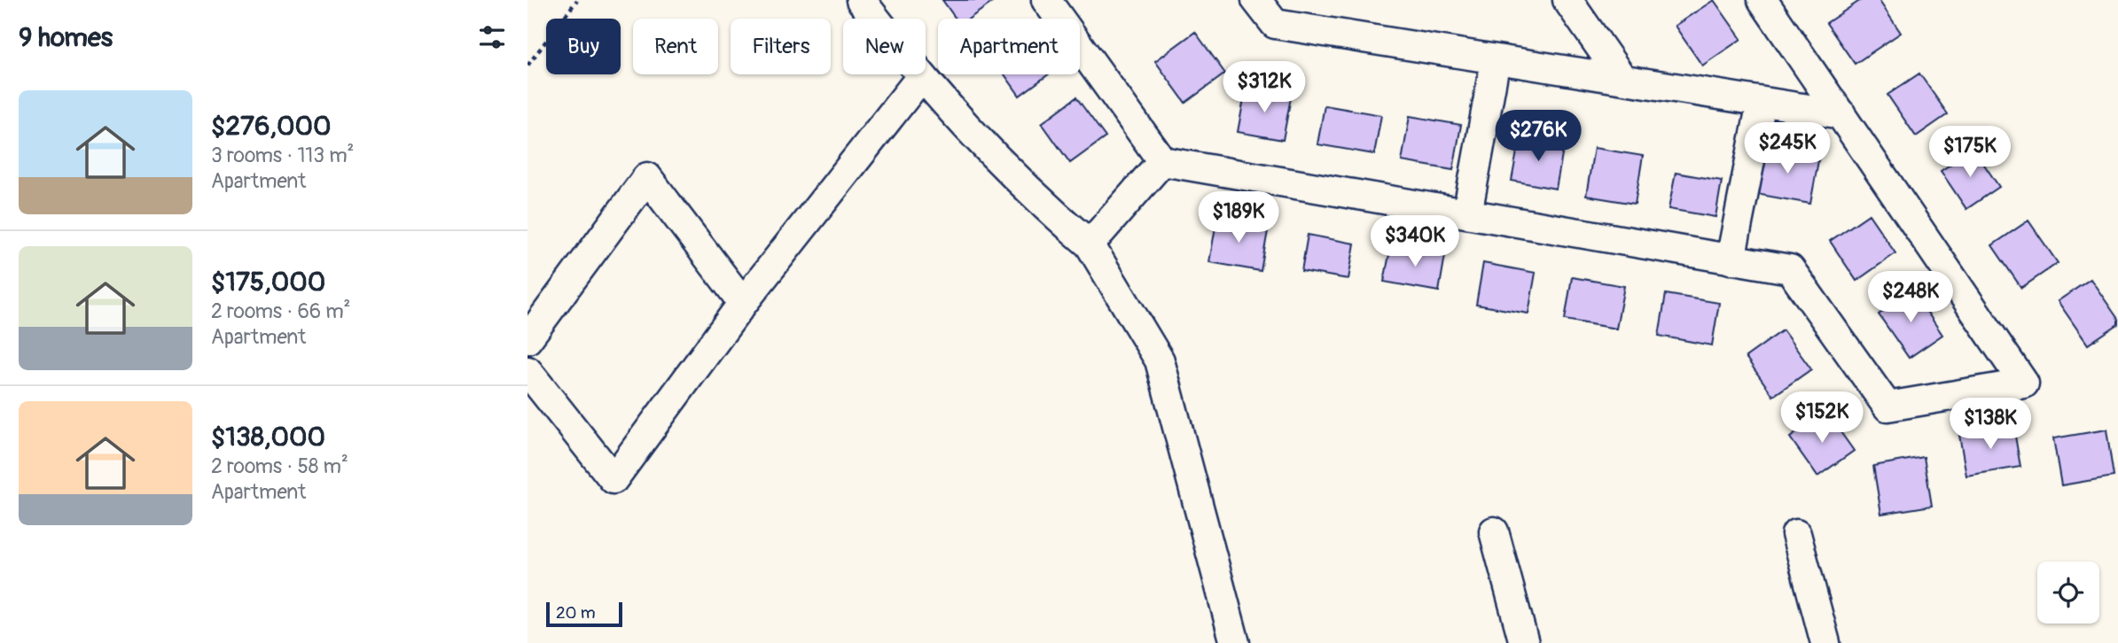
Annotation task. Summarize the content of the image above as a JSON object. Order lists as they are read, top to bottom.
{
  "scale_bar": "20 m",
  "page": {
    "heading": "9 homes",
    "chip": [
      "Buy",
      "Rent",
      "Filters",
      "New",
      "Apartment"
    ],
    "price": [
      "$312K",
      "$276K",
      "$245K",
      "$175K",
      "$189K",
      "$340K",
      "$248K",
      "$152K",
      "$138K"
    ],
    "list": [
      {
        "name": "$276,000",
        "note": "3 rooms · 113 m² · Apartment"
      },
      {
        "name": "$175,000",
        "note": "2 rooms · 66 m² · Apartment"
      },
      {
        "name": "$138,000",
        "note": "2 rooms · 58 m² · Apartment"
      }
    ],
    "scale": "20 m"
  }
}
